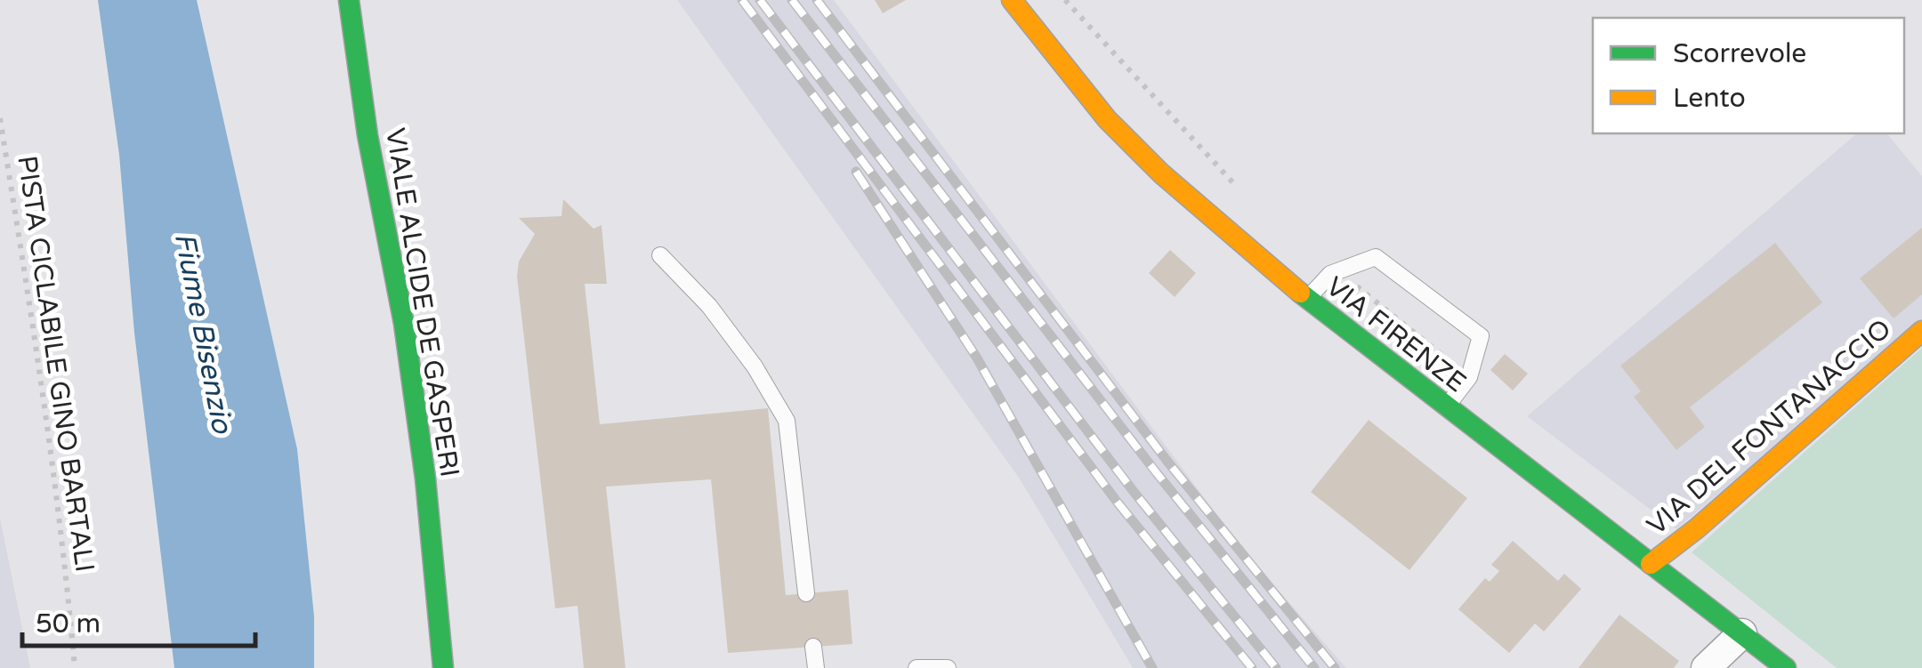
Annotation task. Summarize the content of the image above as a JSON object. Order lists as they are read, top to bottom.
{
  "streets": {
    "main road": ["VIALE ALCIDE DE GASPERI", "VIA FIRENZE", "VIA DEL FONTANACCIO"],
    "path": ["PISTA CICLABILE GINO BARTALI"]
  },
  "crossings": [
    ["VIA FIRENZE", "VIA DEL FONTANACCIO"]
  ],
  "water": ["Fiume Bisenzio"],
  "legend": ["Scorrevole", "Lento"],
  "scale_bar": "50 m"
}
